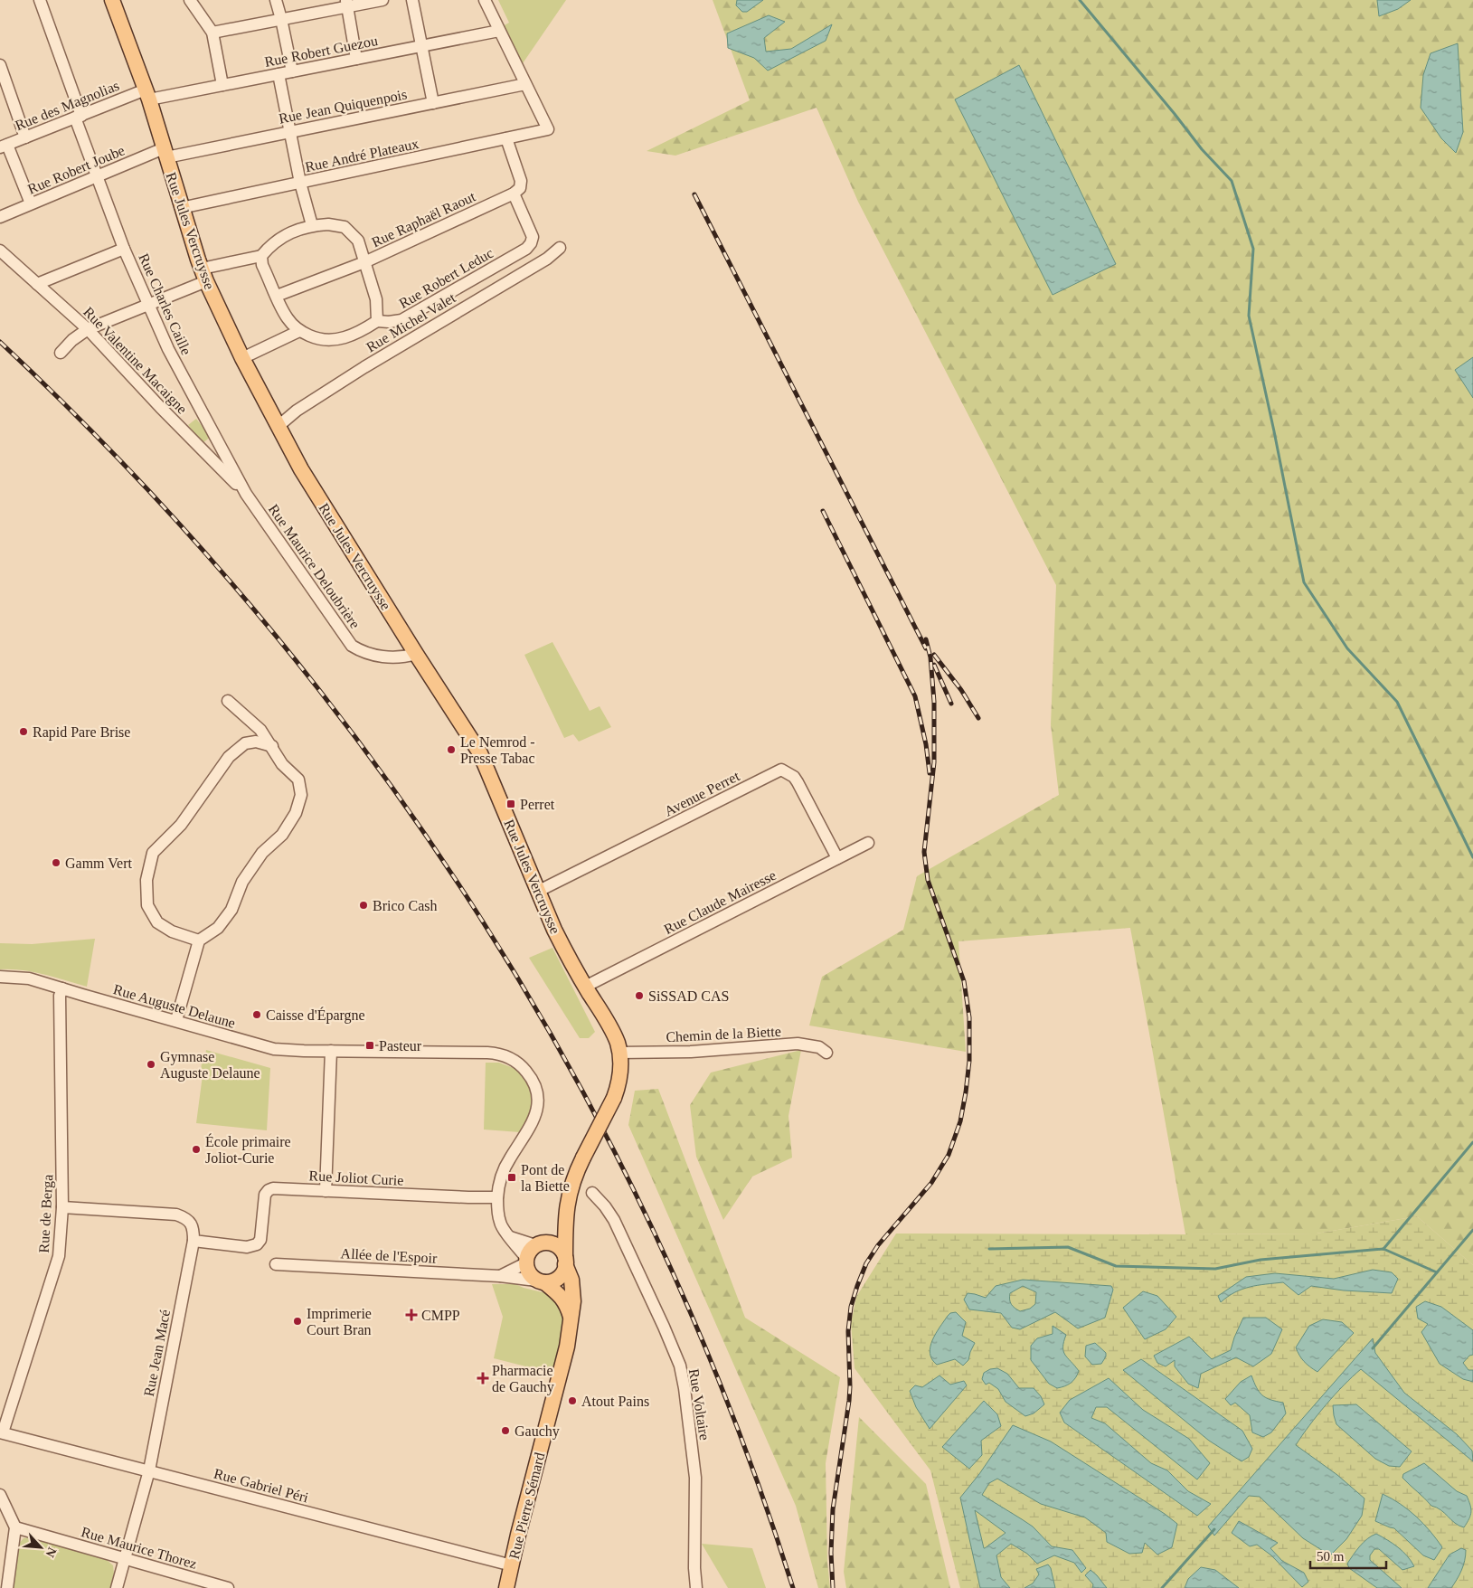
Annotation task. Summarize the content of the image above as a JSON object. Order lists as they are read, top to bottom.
{
  "streets": {
    "main road": ["Rue Jules Vercruysse", "Rue Pierre Sémard"],
    "street": [
      "Rue Robert Guezou",
      "Rue des Magnolias",
      "Rue Jean Quiquenpois",
      "Rue André Plateaux",
      "Rue Robert Joube",
      "Rue Raphaël Raout",
      "Rue Robert Leduc",
      "Rue Charles Caille",
      "Rue Michel Valet",
      "Rue Valentine Macaigne",
      "Rue Maurice Deloubrière",
      "Avenue Perret",
      "Rue Claude Mairesse",
      "Rue Auguste Delaune",
      "Chemin de la Biette",
      "Rue Joliot Curie",
      "Rue de Berga",
      "Allée de l'Espoir",
      "Rue Jean Macé",
      "Rue Voltaire",
      "Rue Gabriel Péri",
      "Rue Maurice Thorez"
    ]
  },
  "crossings": [
    ["Rue Robert Guezou", "Rue des Magnolias"],
    ["Rue Robert Guezou", "Rue Jules Vercruysse"],
    ["Rue des Magnolias", "Rue Jules Vercruysse"],
    ["Rue des Magnolias", "Rue Charles Caille"],
    ["Rue Jean Quiquenpois", "Rue André Plateaux"],
    ["Rue Jean Quiquenpois", "Rue Robert Joube"],
    ["Rue Jean Quiquenpois", "Rue Jules Vercruysse"],
    ["Rue André Plateaux", "Rue Jules Vercruysse"],
    ["Rue Robert Joube", "Rue Jules Vercruysse"],
    ["Rue Robert Joube", "Rue Charles Caille"],
    ["Rue Raphaël Raout", "Rue Robert Leduc"],
    ["Rue Jules Vercruysse", "Rue Michel Valet"],
    ["Rue Jules Vercruysse", "Rue Maurice Deloubrière"],
    ["Rue Jules Vercruysse", "Avenue Perret"],
    ["Rue Jules Vercruysse", "Rue Claude Mairesse"],
    ["Rue Jules Vercruysse", "Chemin de la Biette"],
    ["Rue Jules Vercruysse", "Rue Pierre Sémard"],
    ["Rue Charles Caille", "Rue Valentine Macaigne"],
    ["Rue Charles Caille", "Rue Maurice Deloubrière"],
    ["Rue Valentine Macaigne", "Rue Maurice Deloubrière"],
    ["Avenue Perret", "Rue Claude Mairesse"],
    ["Rue Auguste Delaune", "Rue Joliot Curie"],
    ["Rue Auguste Delaune", "Rue de Berga"],
    ["Rue Joliot Curie", "Rue Jean Macé"],
    ["Rue de Berga", "Rue Gabriel Péri"],
    ["Allée de l'Espoir", "Rue Pierre Sémard"],
    ["Rue Jean Macé", "Rue Gabriel Péri"],
    ["Rue Jean Macé", "Rue Maurice Thorez"],
    ["Rue Gabriel Péri", "Rue Pierre Sémard"]
  ],
  "places": {
    "other": [
      "Rapid Pare Brise",
      "Le Nemrod - Presse Tabac",
      "Gamm Vert",
      "Brico Cash",
      "SiSSAD CAS",
      "Caisse d'Épargne",
      "Gymnase Auguste Delaune",
      "École primaire Joliot-Curie",
      "Imprimerie Court Bran",
      "Atout Pains",
      "Gauchy"
    ],
    "transit": ["Perret", "Pasteur", "Pont de la Biette"],
    "health": ["CMPP", "Pharmacie de Gauchy"]
  },
  "scale_bar": "50 m",
  "north": "bottom right"
}
